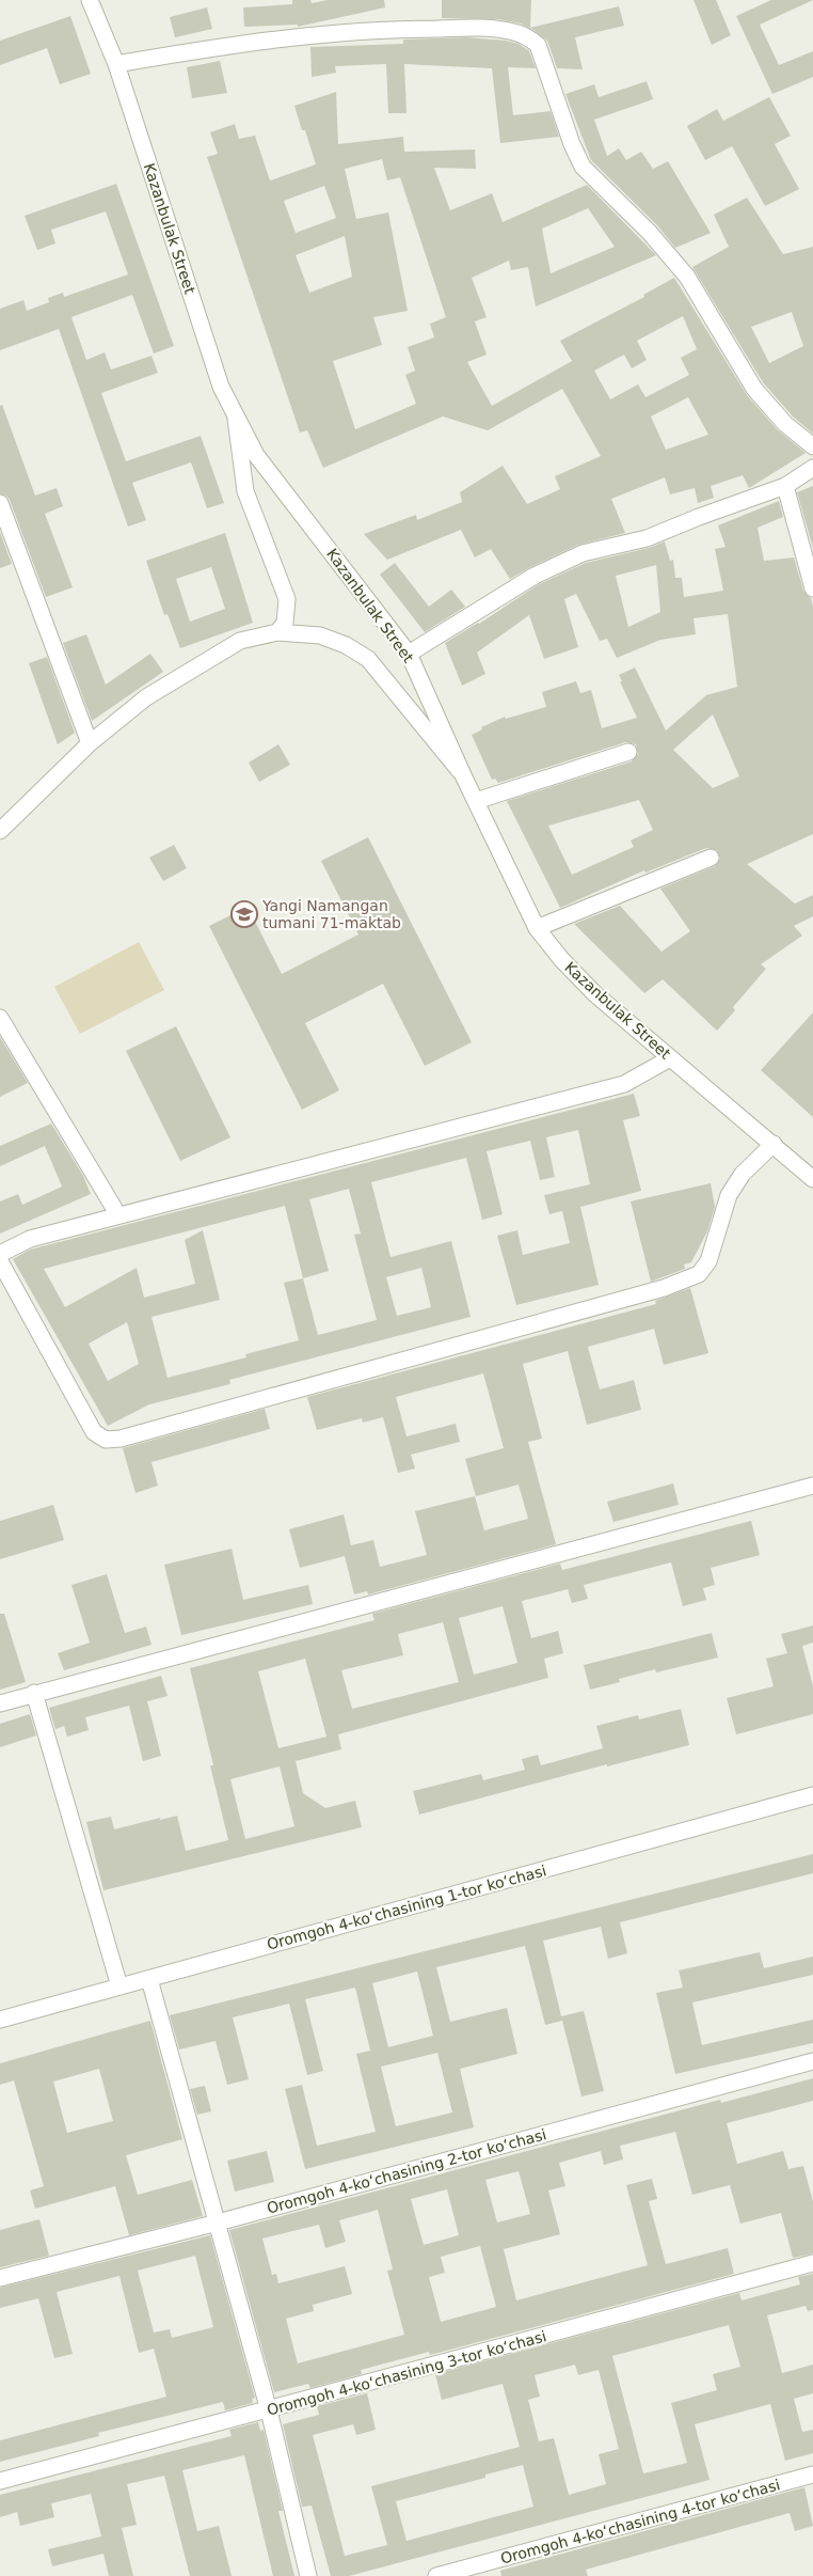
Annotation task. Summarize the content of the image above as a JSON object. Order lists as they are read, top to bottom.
{
  "streets": {
    "street": [
      "Kazanbulak Street",
      "Oromgoh 4-koʻchasining 1-tor koʻchasi",
      "Oromgoh 4-koʻchasining 2-tor koʻchasi",
      "Oromgoh 4-koʻchasining 3-tor koʻchasi",
      "Oromgoh 4-koʻchasining 4-tor koʻchasi"
    ]
  },
  "places": {
    "school or university": ["Yangi Namangan tumani 71-maktab"]
  }
}
